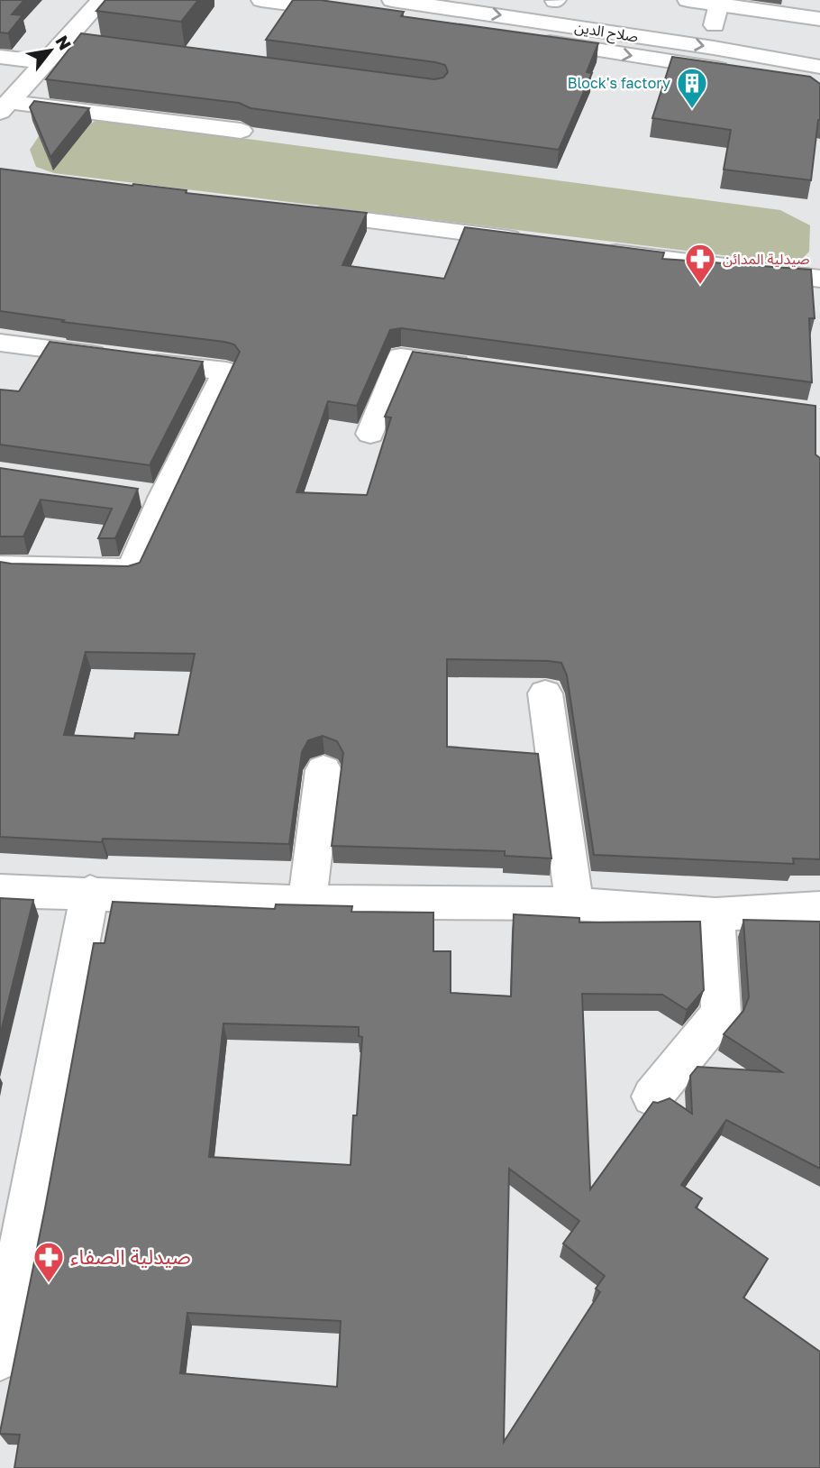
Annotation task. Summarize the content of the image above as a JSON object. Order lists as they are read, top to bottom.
{
  "streets": {
    "main road": ["صلاح الدين"]
  },
  "places": {
    "building": ["Block's factory"],
    "pharmacy": ["صيدلية المدائن", "صيدلية الصفاء"]
  },
  "north": "top right"
}
